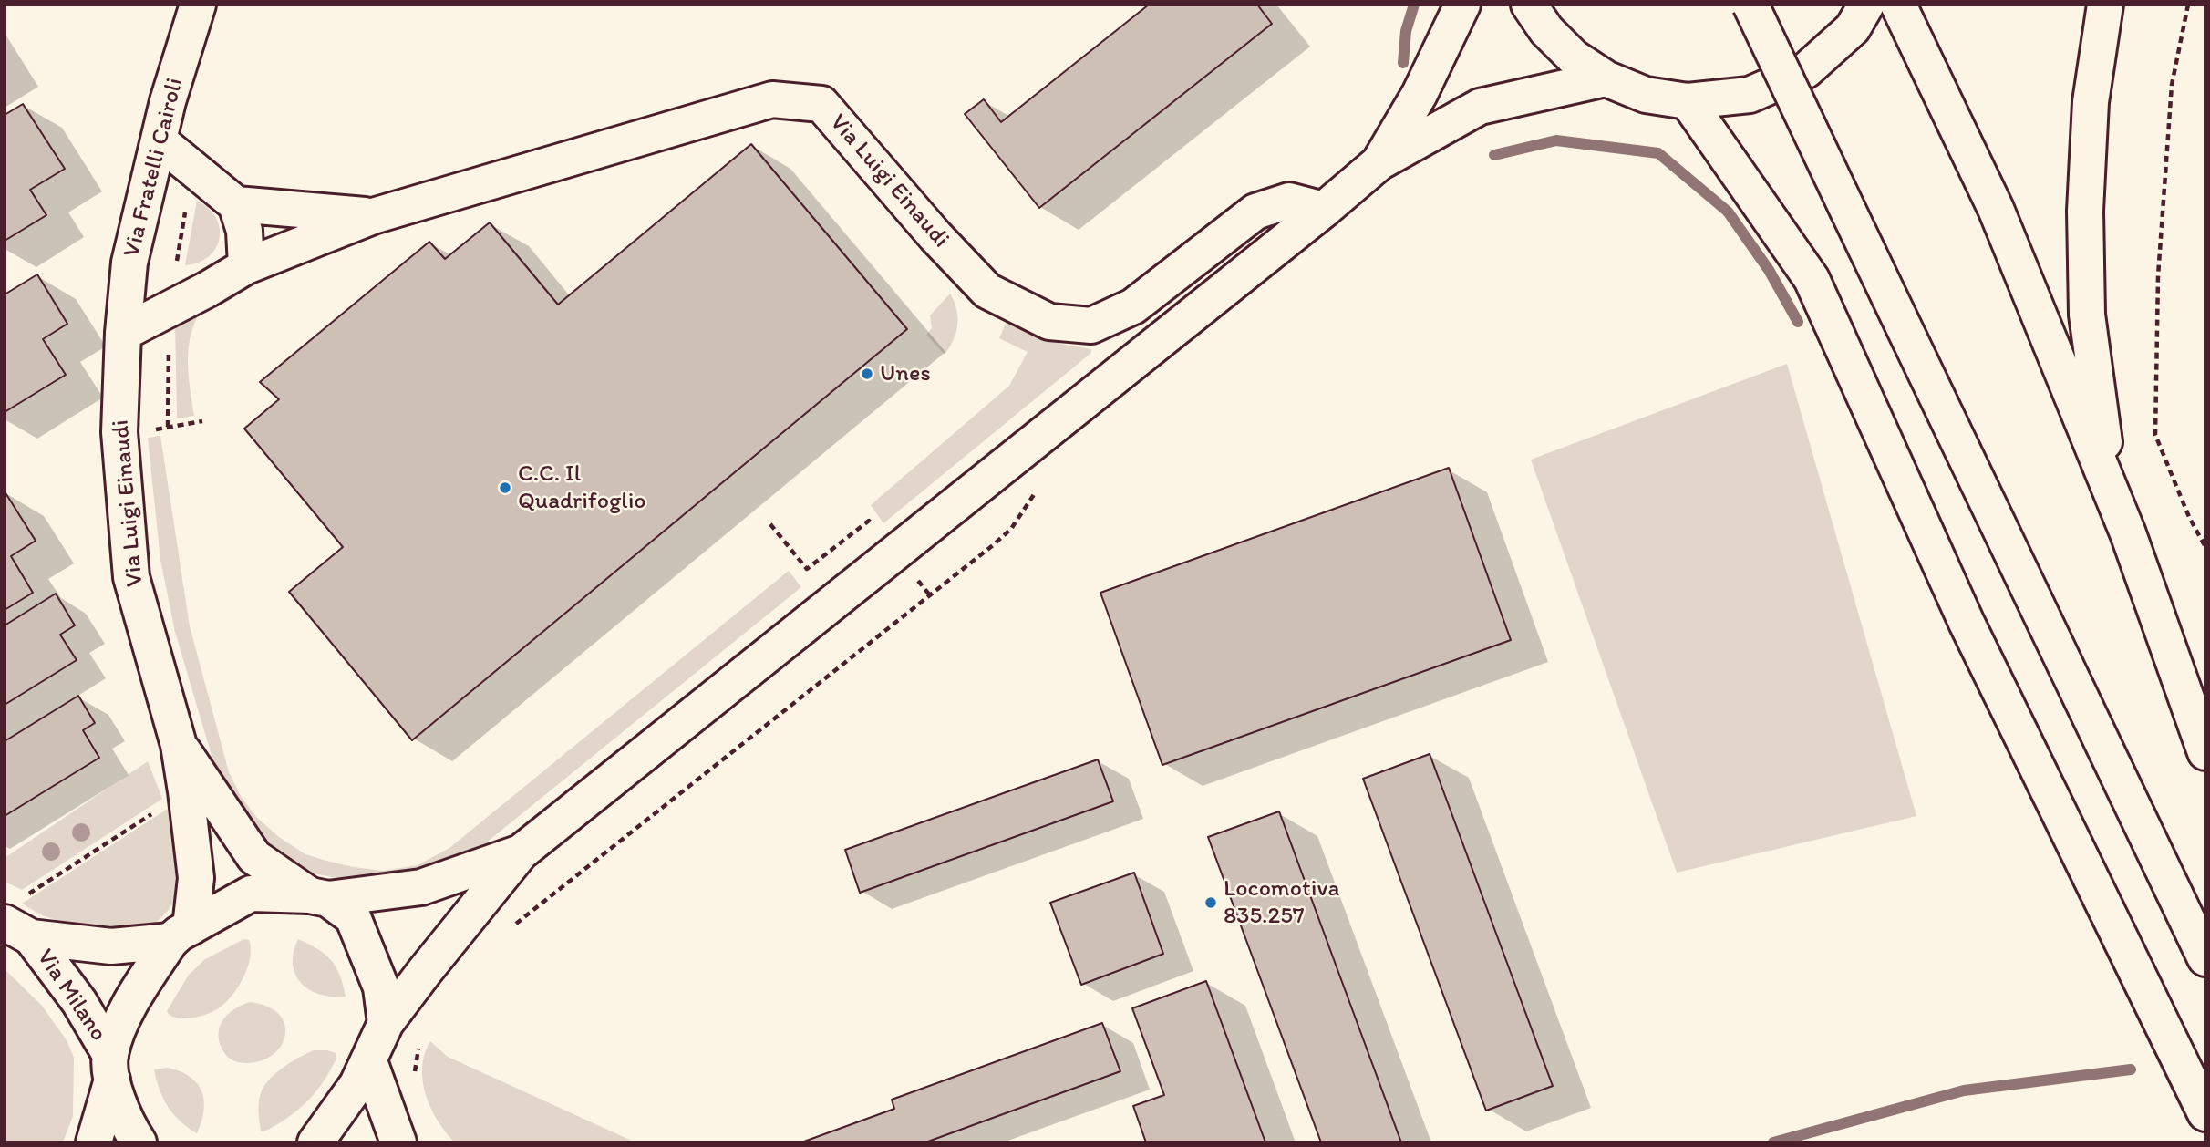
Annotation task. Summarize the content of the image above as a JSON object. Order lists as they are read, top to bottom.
{
  "streets": {
    "main road": ["Via Fratelli Cairoli", "Via Luigi Einaudi", "Via Milano"]
  },
  "crossings": [
    ["Via Fratelli Cairoli", "Via Luigi Einaudi"]
  ],
  "places": ["Unes", "C.C. Il Quadrifoglio", "Locomotiva 835.257"]
}
